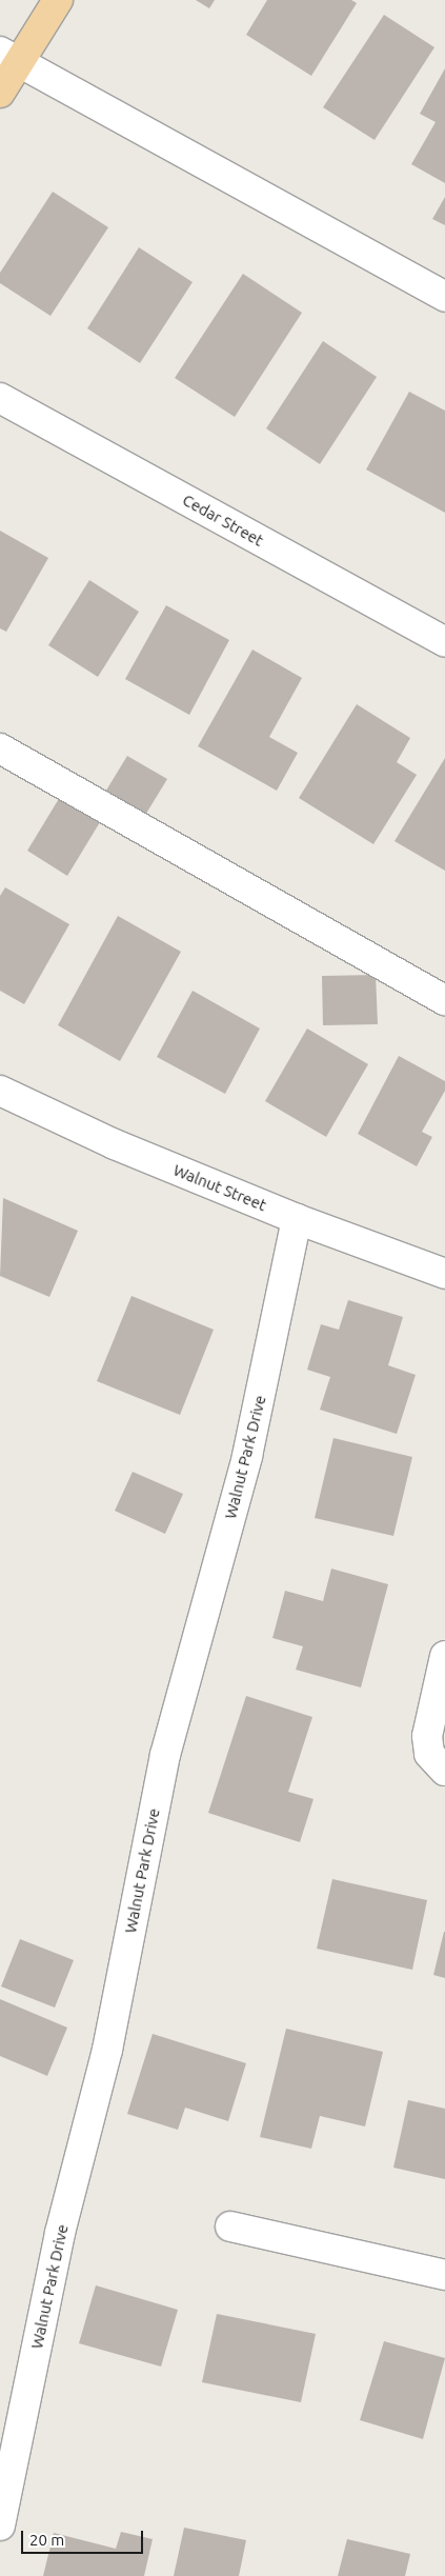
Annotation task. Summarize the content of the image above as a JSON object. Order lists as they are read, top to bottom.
{
  "streets": {
    "street": ["Cedar Street", "Walnut Street", "Walnut Park Drive"]
  },
  "crossings": [
    ["Walnut Street", "Walnut Park Drive"]
  ],
  "scale_bar": "20 m"
}
